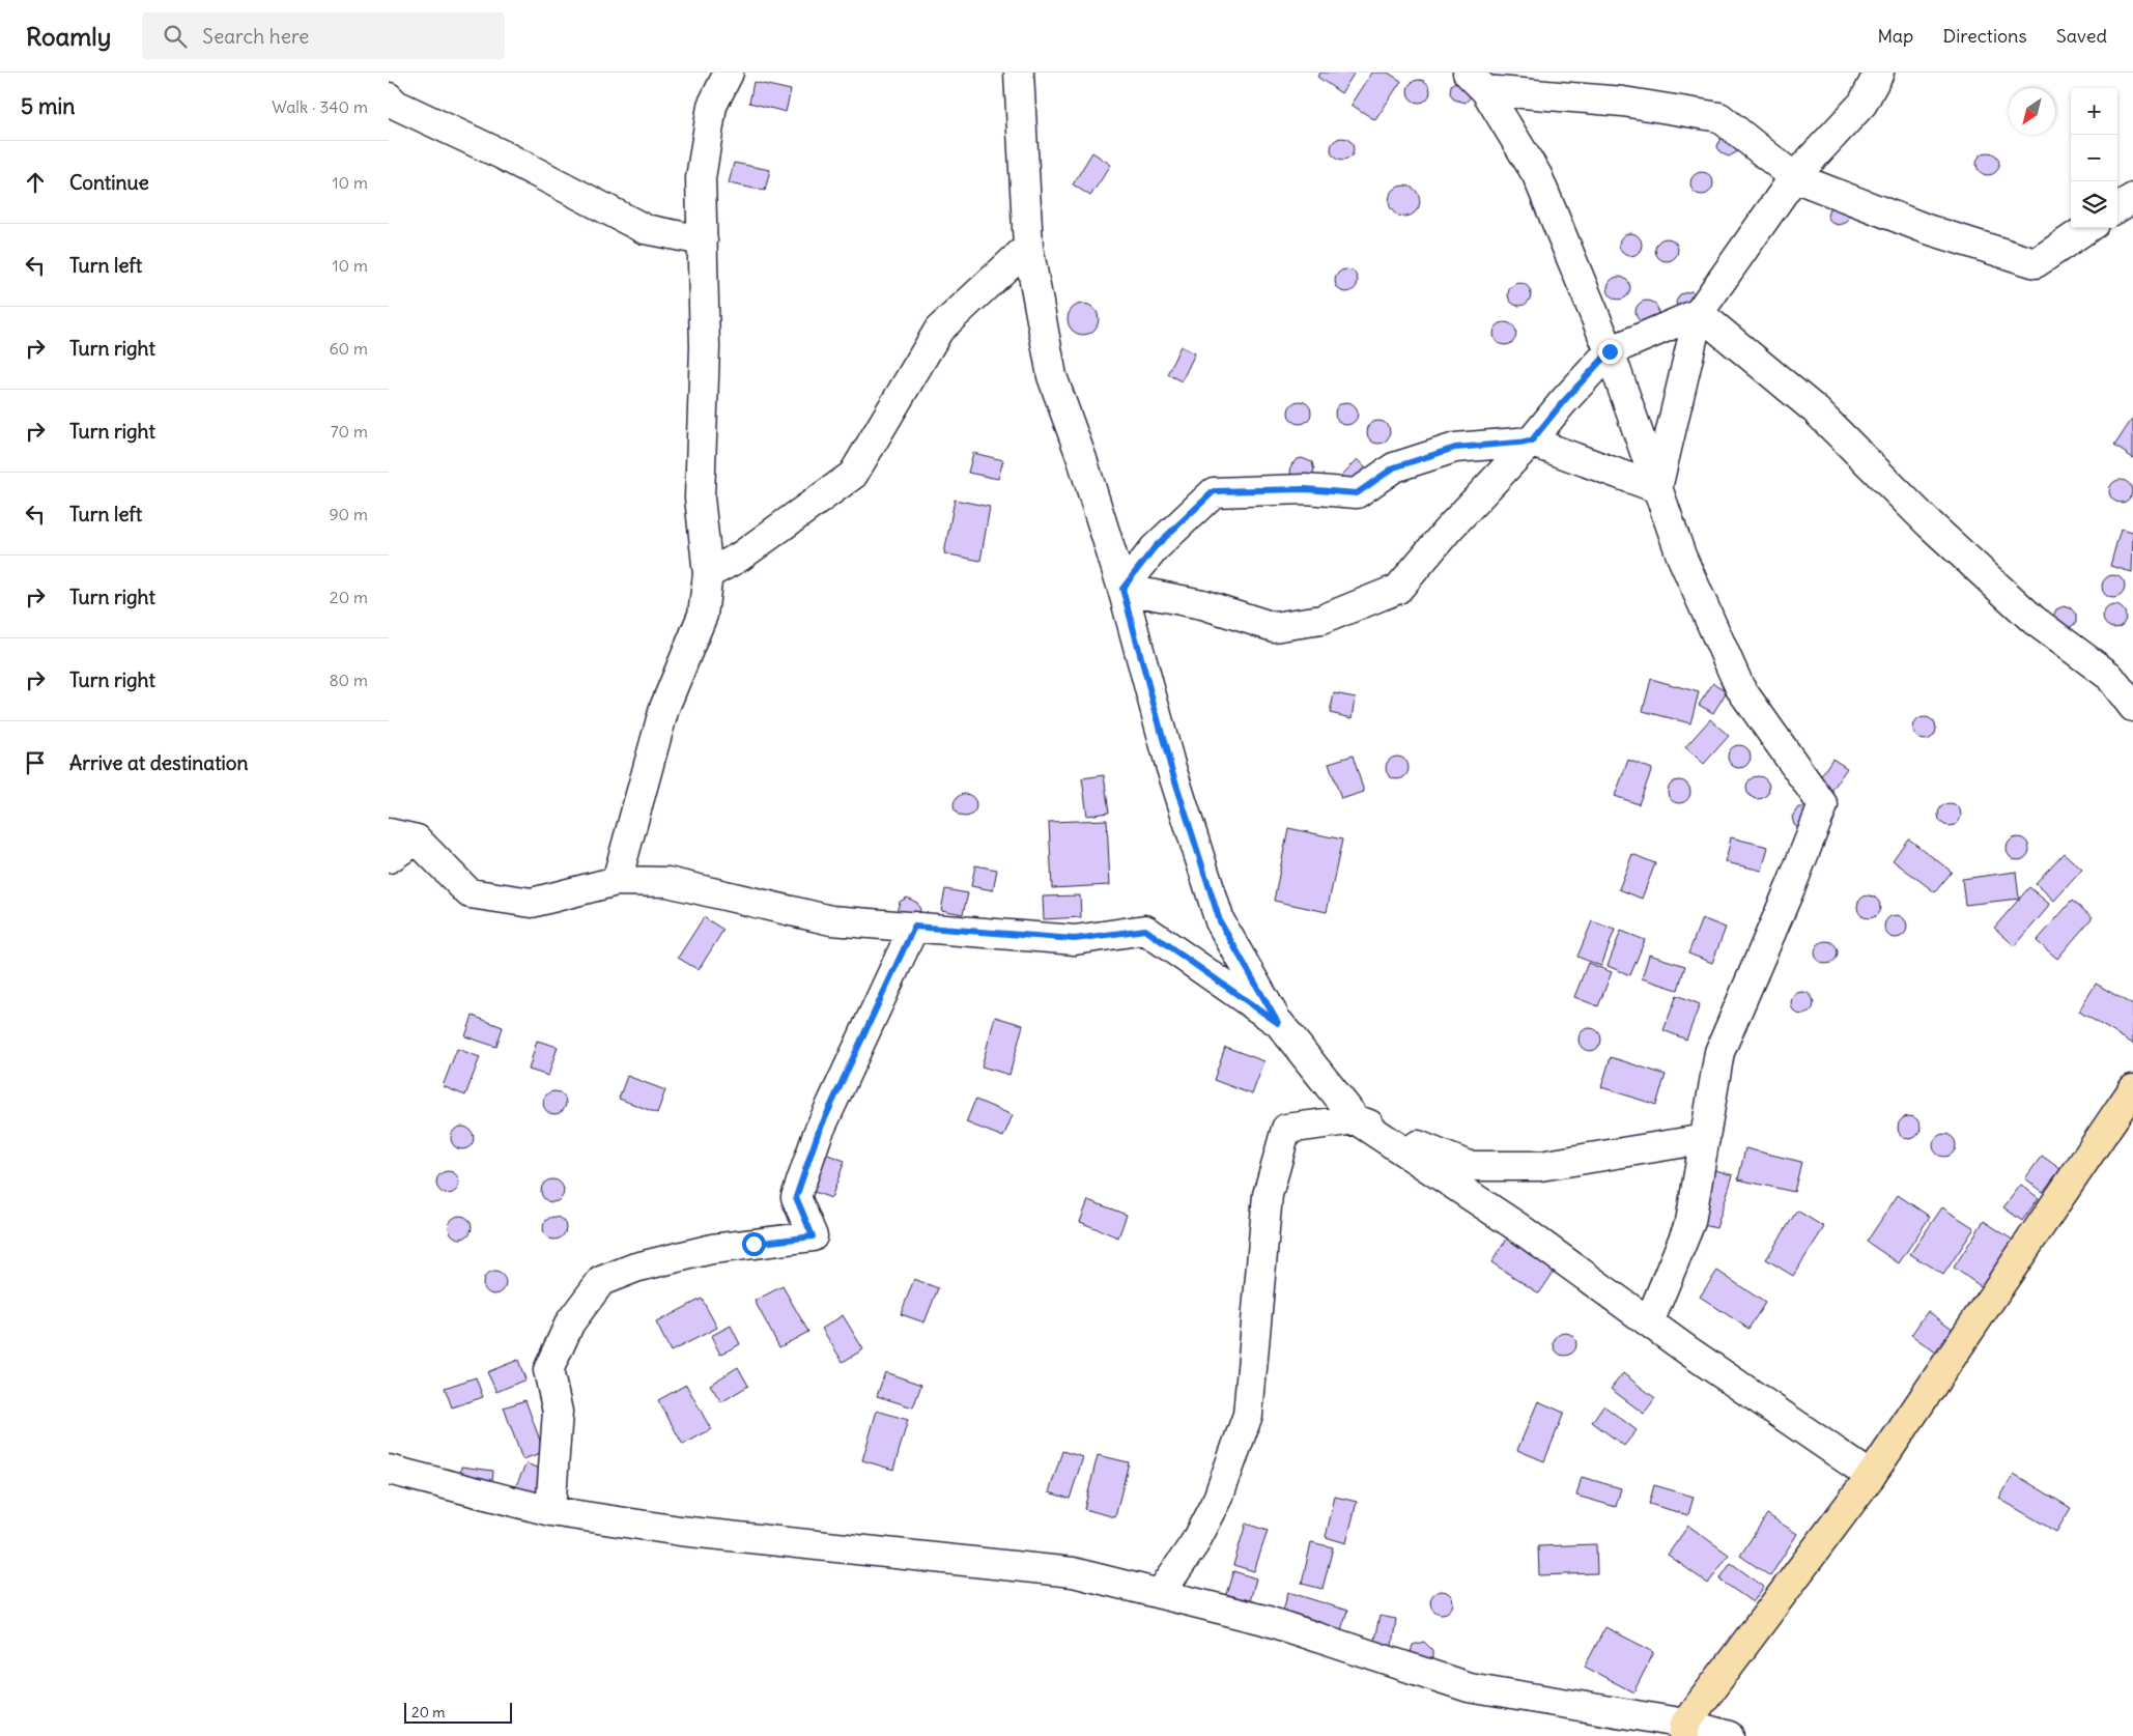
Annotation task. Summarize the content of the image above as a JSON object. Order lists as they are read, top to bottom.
{
  "scale_bar": "20 m",
  "north": "bottom left",
  "page": {
    "header": "Roamly",
    "search": "Search here",
    "nav": ["Map", "Directions", "Saved"],
    "heading": ["5 min", "Walk · 340 m"],
    "map_buttons": ["+", "−"],
    "list": [
      ["Continue", "10 m"],
      ["Turn left", "10 m"],
      ["Turn right", "60 m"],
      ["Turn right", "70 m"],
      ["Turn left", "90 m"],
      ["Turn right", "20 m"],
      ["Turn right", "80 m"],
      "Arrive at destination"
    ],
    "scale": "20 m"
  }
}
